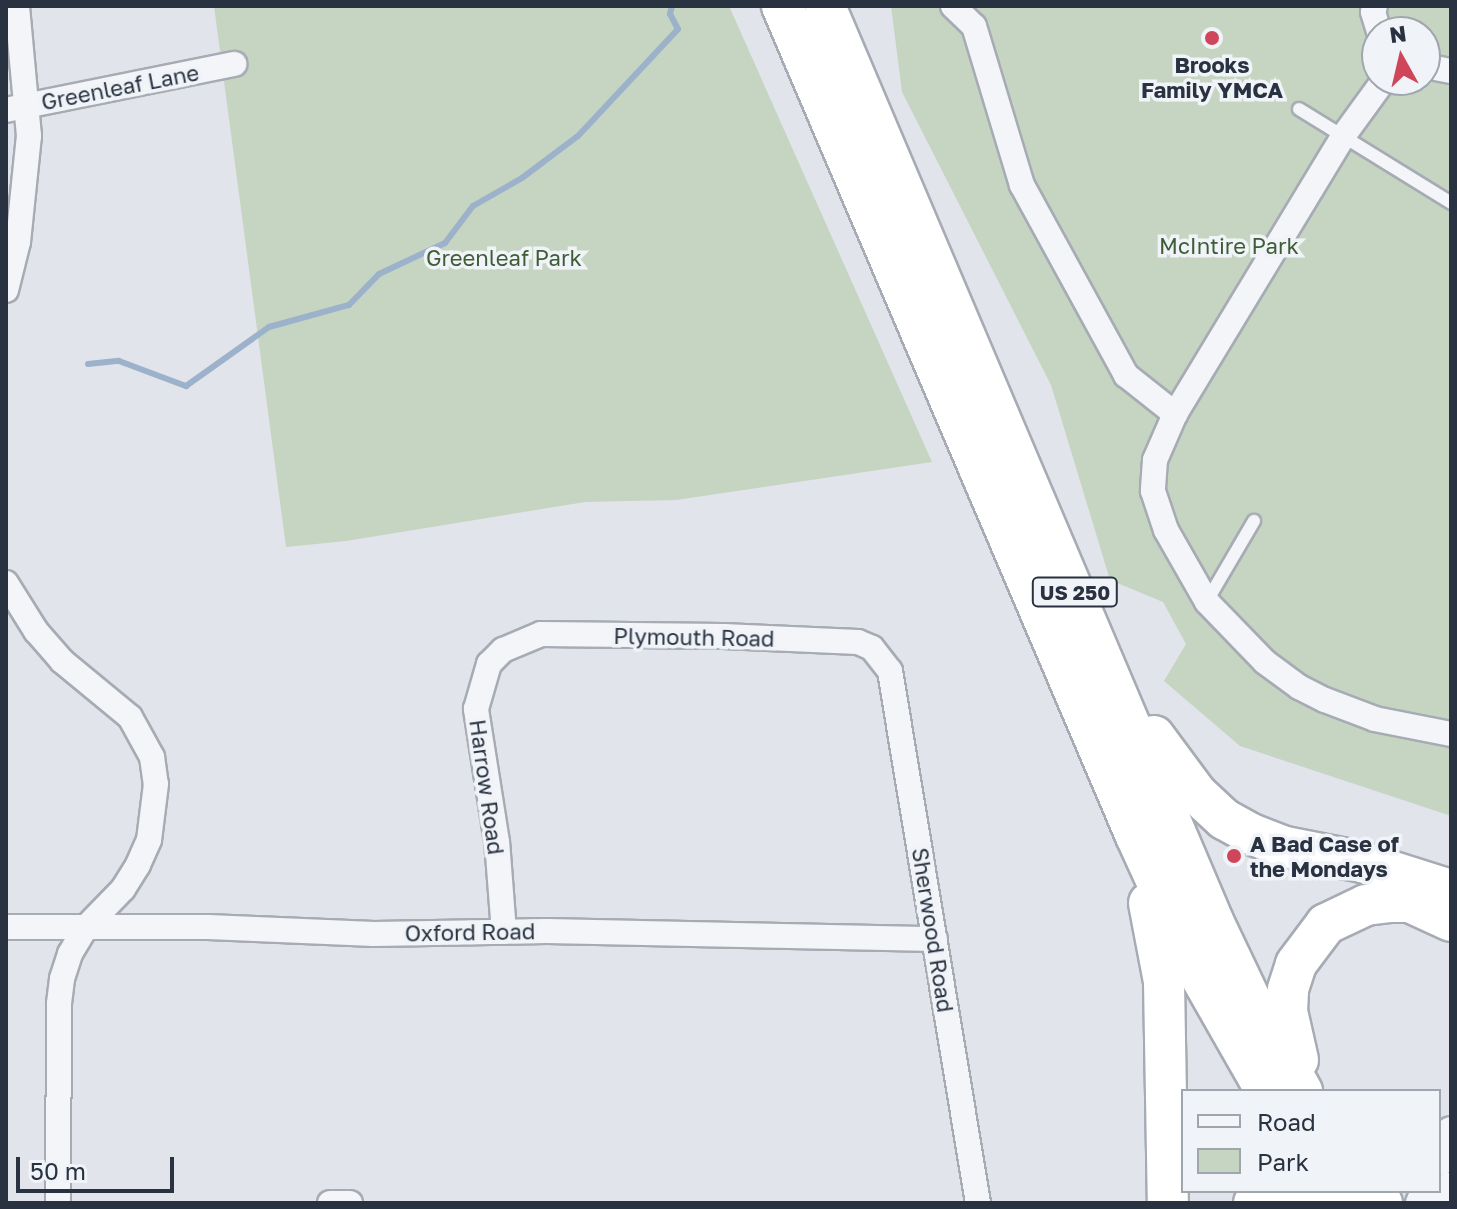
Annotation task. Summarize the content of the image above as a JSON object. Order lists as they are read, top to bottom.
{
  "streets": {
    "highway": ["US 250"],
    "street": [
      "Greenleaf Lane",
      "Plymouth Road",
      "Harrow Road",
      "Sherwood Road",
      "Oxford Road"
    ]
  },
  "crossings": [
    ["Plymouth Road", "Harrow Road"],
    ["Plymouth Road", "Sherwood Road"],
    ["Harrow Road", "Oxford Road"],
    ["Sherwood Road", "Oxford Road"]
  ],
  "parks": ["McIntire Park", "Greenleaf Park"],
  "places": ["Brooks Family YMCA", "A Bad Case of the Mondays"],
  "legend": ["Road", "Park"],
  "scale_bar": "50 m",
  "north": "top"
}
